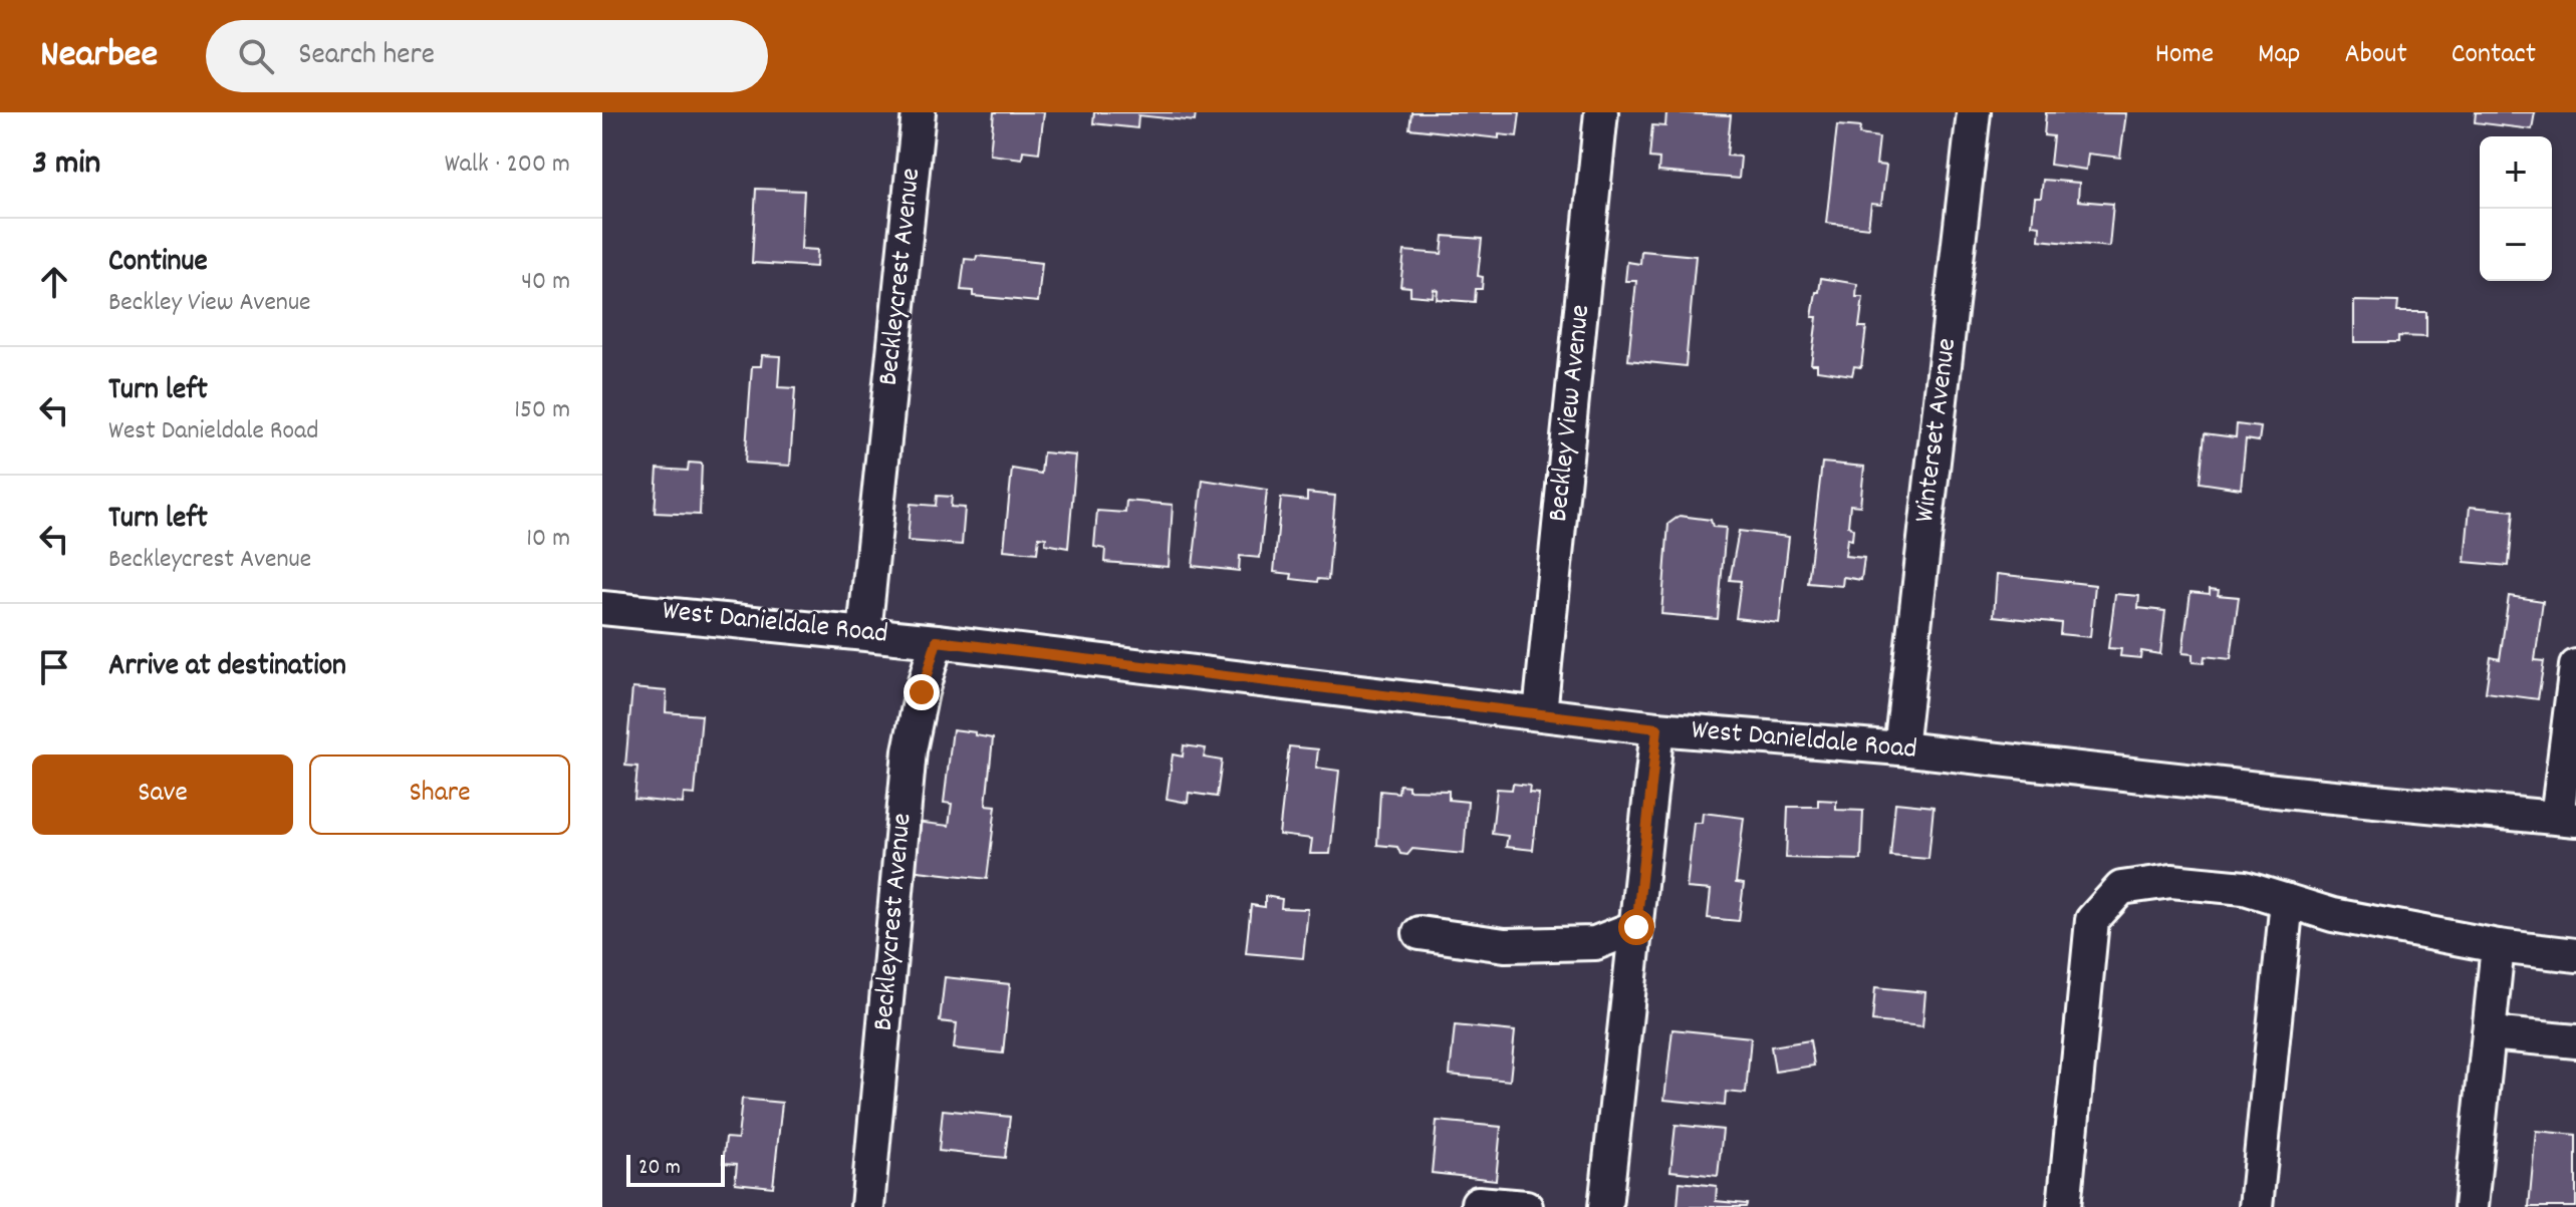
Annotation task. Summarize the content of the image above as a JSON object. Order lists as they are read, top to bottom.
{
  "streets": {
    "street": [
      "Beckleycrest Avenue",
      "Beckley View Avenue",
      "Winterset Avenue",
      "West Danieldale Road"
    ]
  },
  "crossings": [
    ["Beckleycrest Avenue", "West Danieldale Road"],
    ["Beckley View Avenue", "West Danieldale Road"],
    ["Winterset Avenue", "West Danieldale Road"]
  ],
  "scale_bar": "20 m",
  "page": {
    "header": "Nearbee",
    "search": "Search here",
    "nav": [
      "Home",
      "Map",
      "About",
      "Contact"
    ],
    "heading": ["3 min", "Walk · 200 m"],
    "map_buttons": ["+", "−"],
    "list": [
      ["Continue", "Beckley View Avenue", "40 m"],
      ["Turn left", "West Danieldale Road", "150 m"],
      ["Turn left", "Beckleycrest Avenue", "10 m"],
      "Arrive at destination"
    ],
    "buttons": ["Save", "Share"],
    "scale": "20 m"
  }
}
